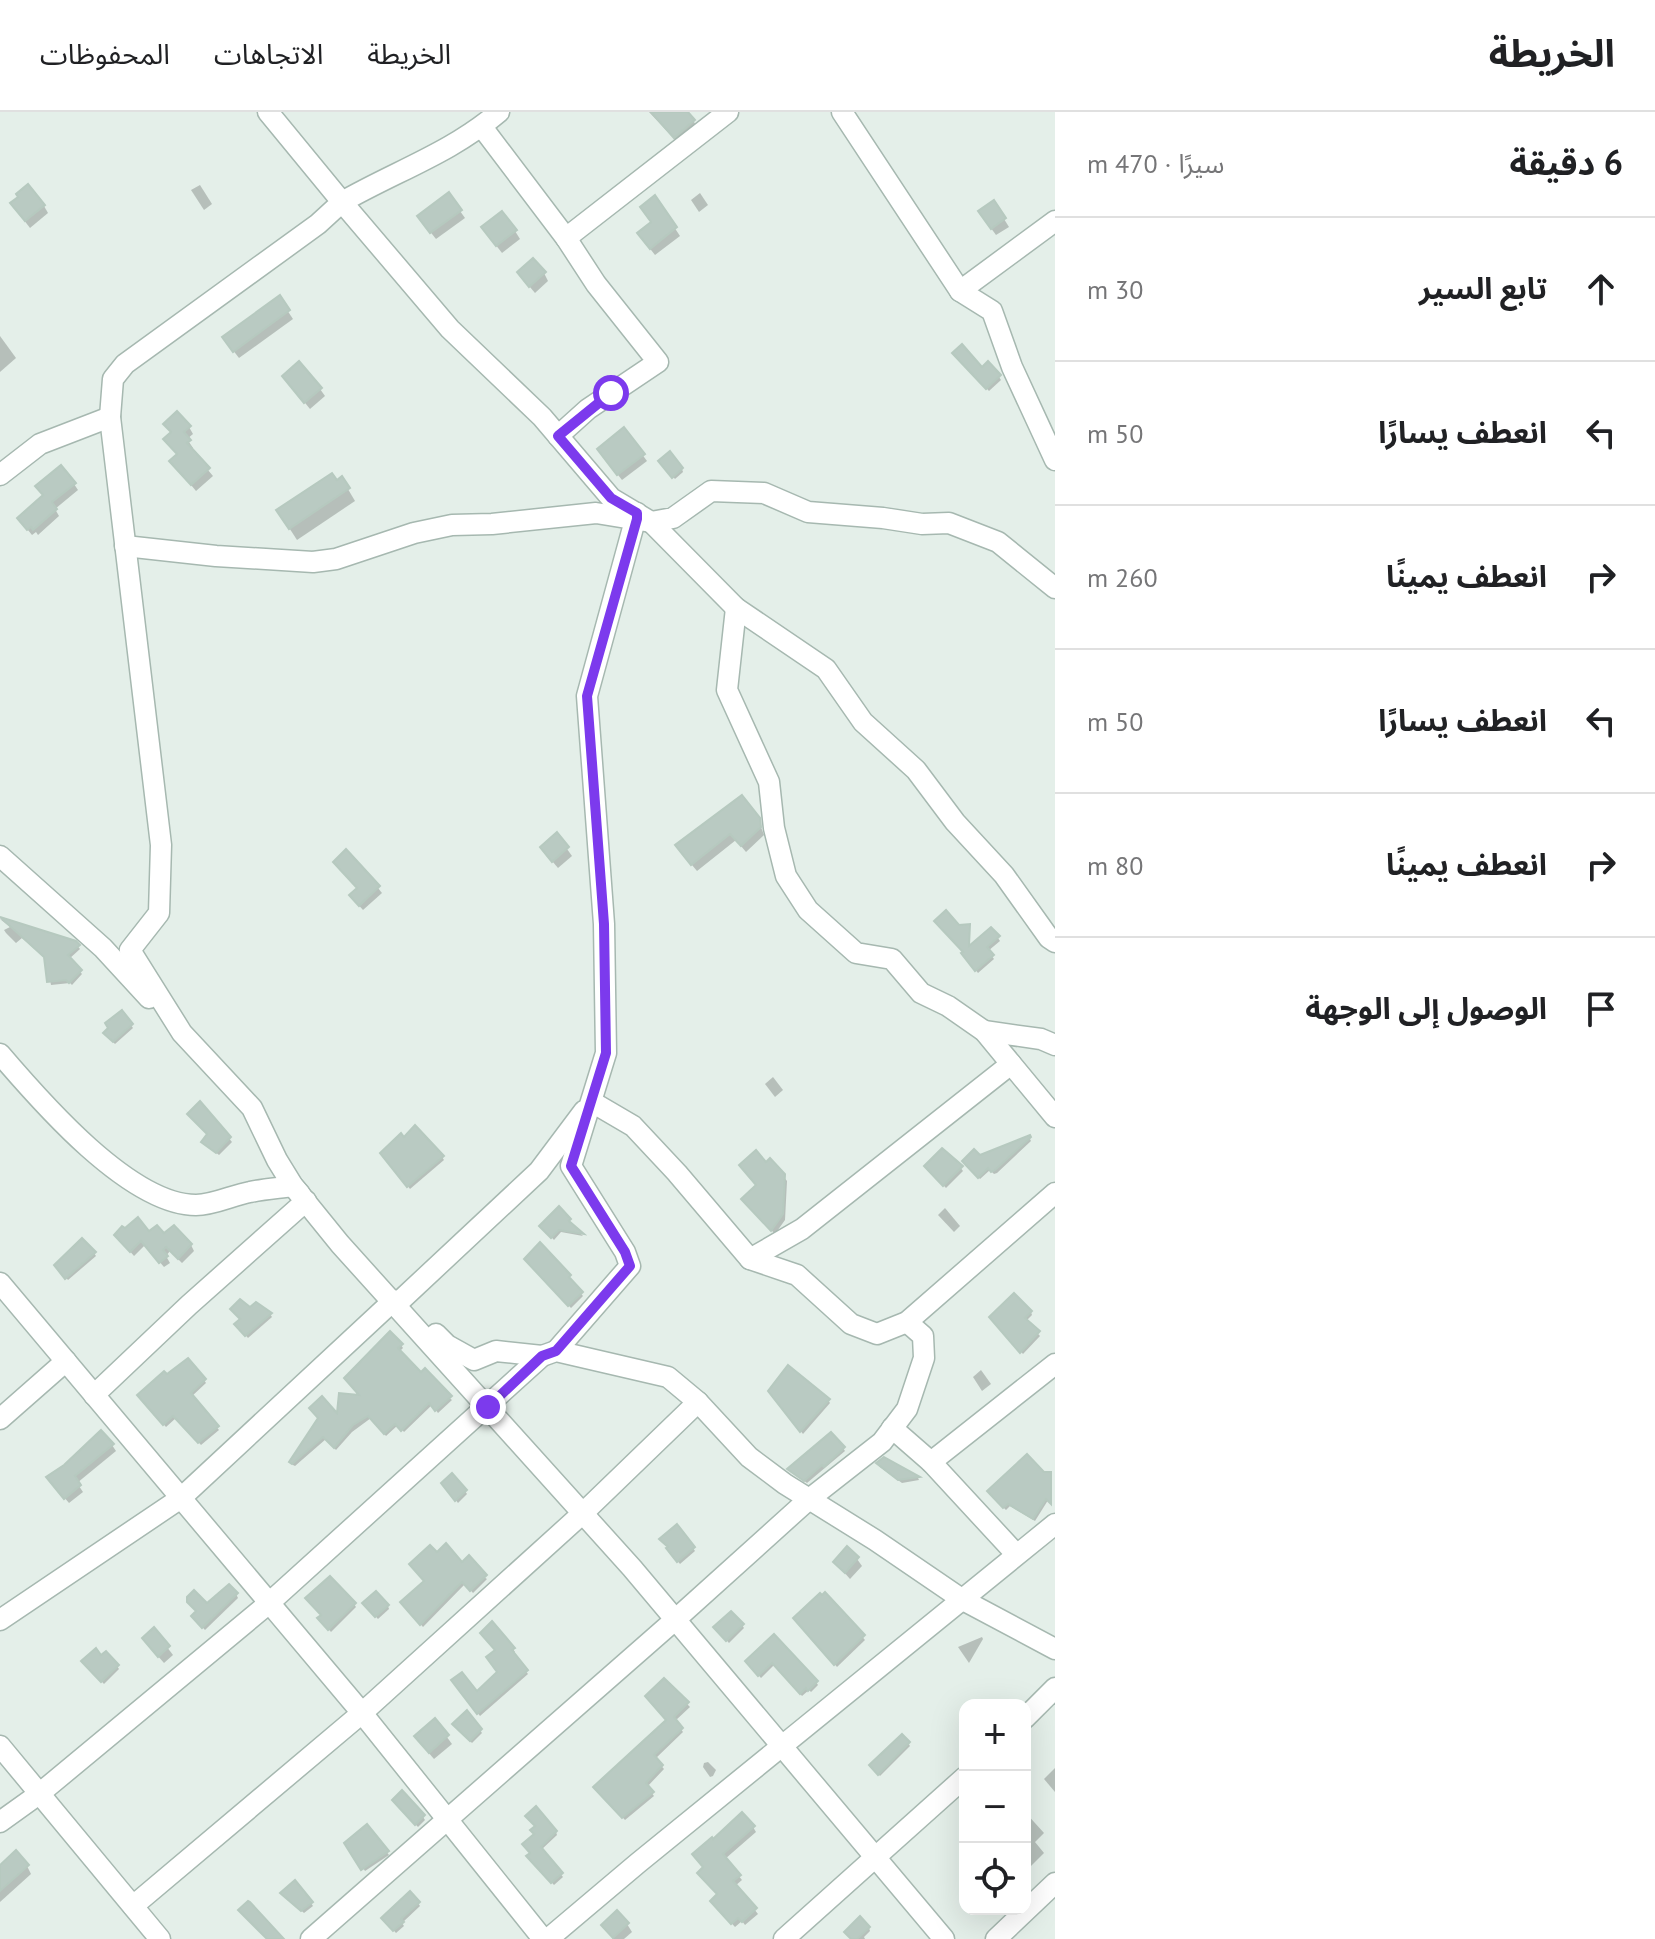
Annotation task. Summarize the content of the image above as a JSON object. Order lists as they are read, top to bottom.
{
  "page": {
    "header": "الخريطة",
    "nav": ["الخريطة", "الاتجاهات", "المحفوظات"],
    "heading": ["6 دقيقة", "سيرًا · 470 m"],
    "list": [
      ["تابع السير", "30 m"],
      ["انعطف يسارًا", "50 m"],
      ["انعطف يمينًا", "260 m"],
      ["انعطف يسارًا", "50 m"],
      ["انعطف يمينًا", "80 m"],
      "الوصول إلى الوجهة"
    ],
    "map_buttons": ["+", "−"]
  }
}
